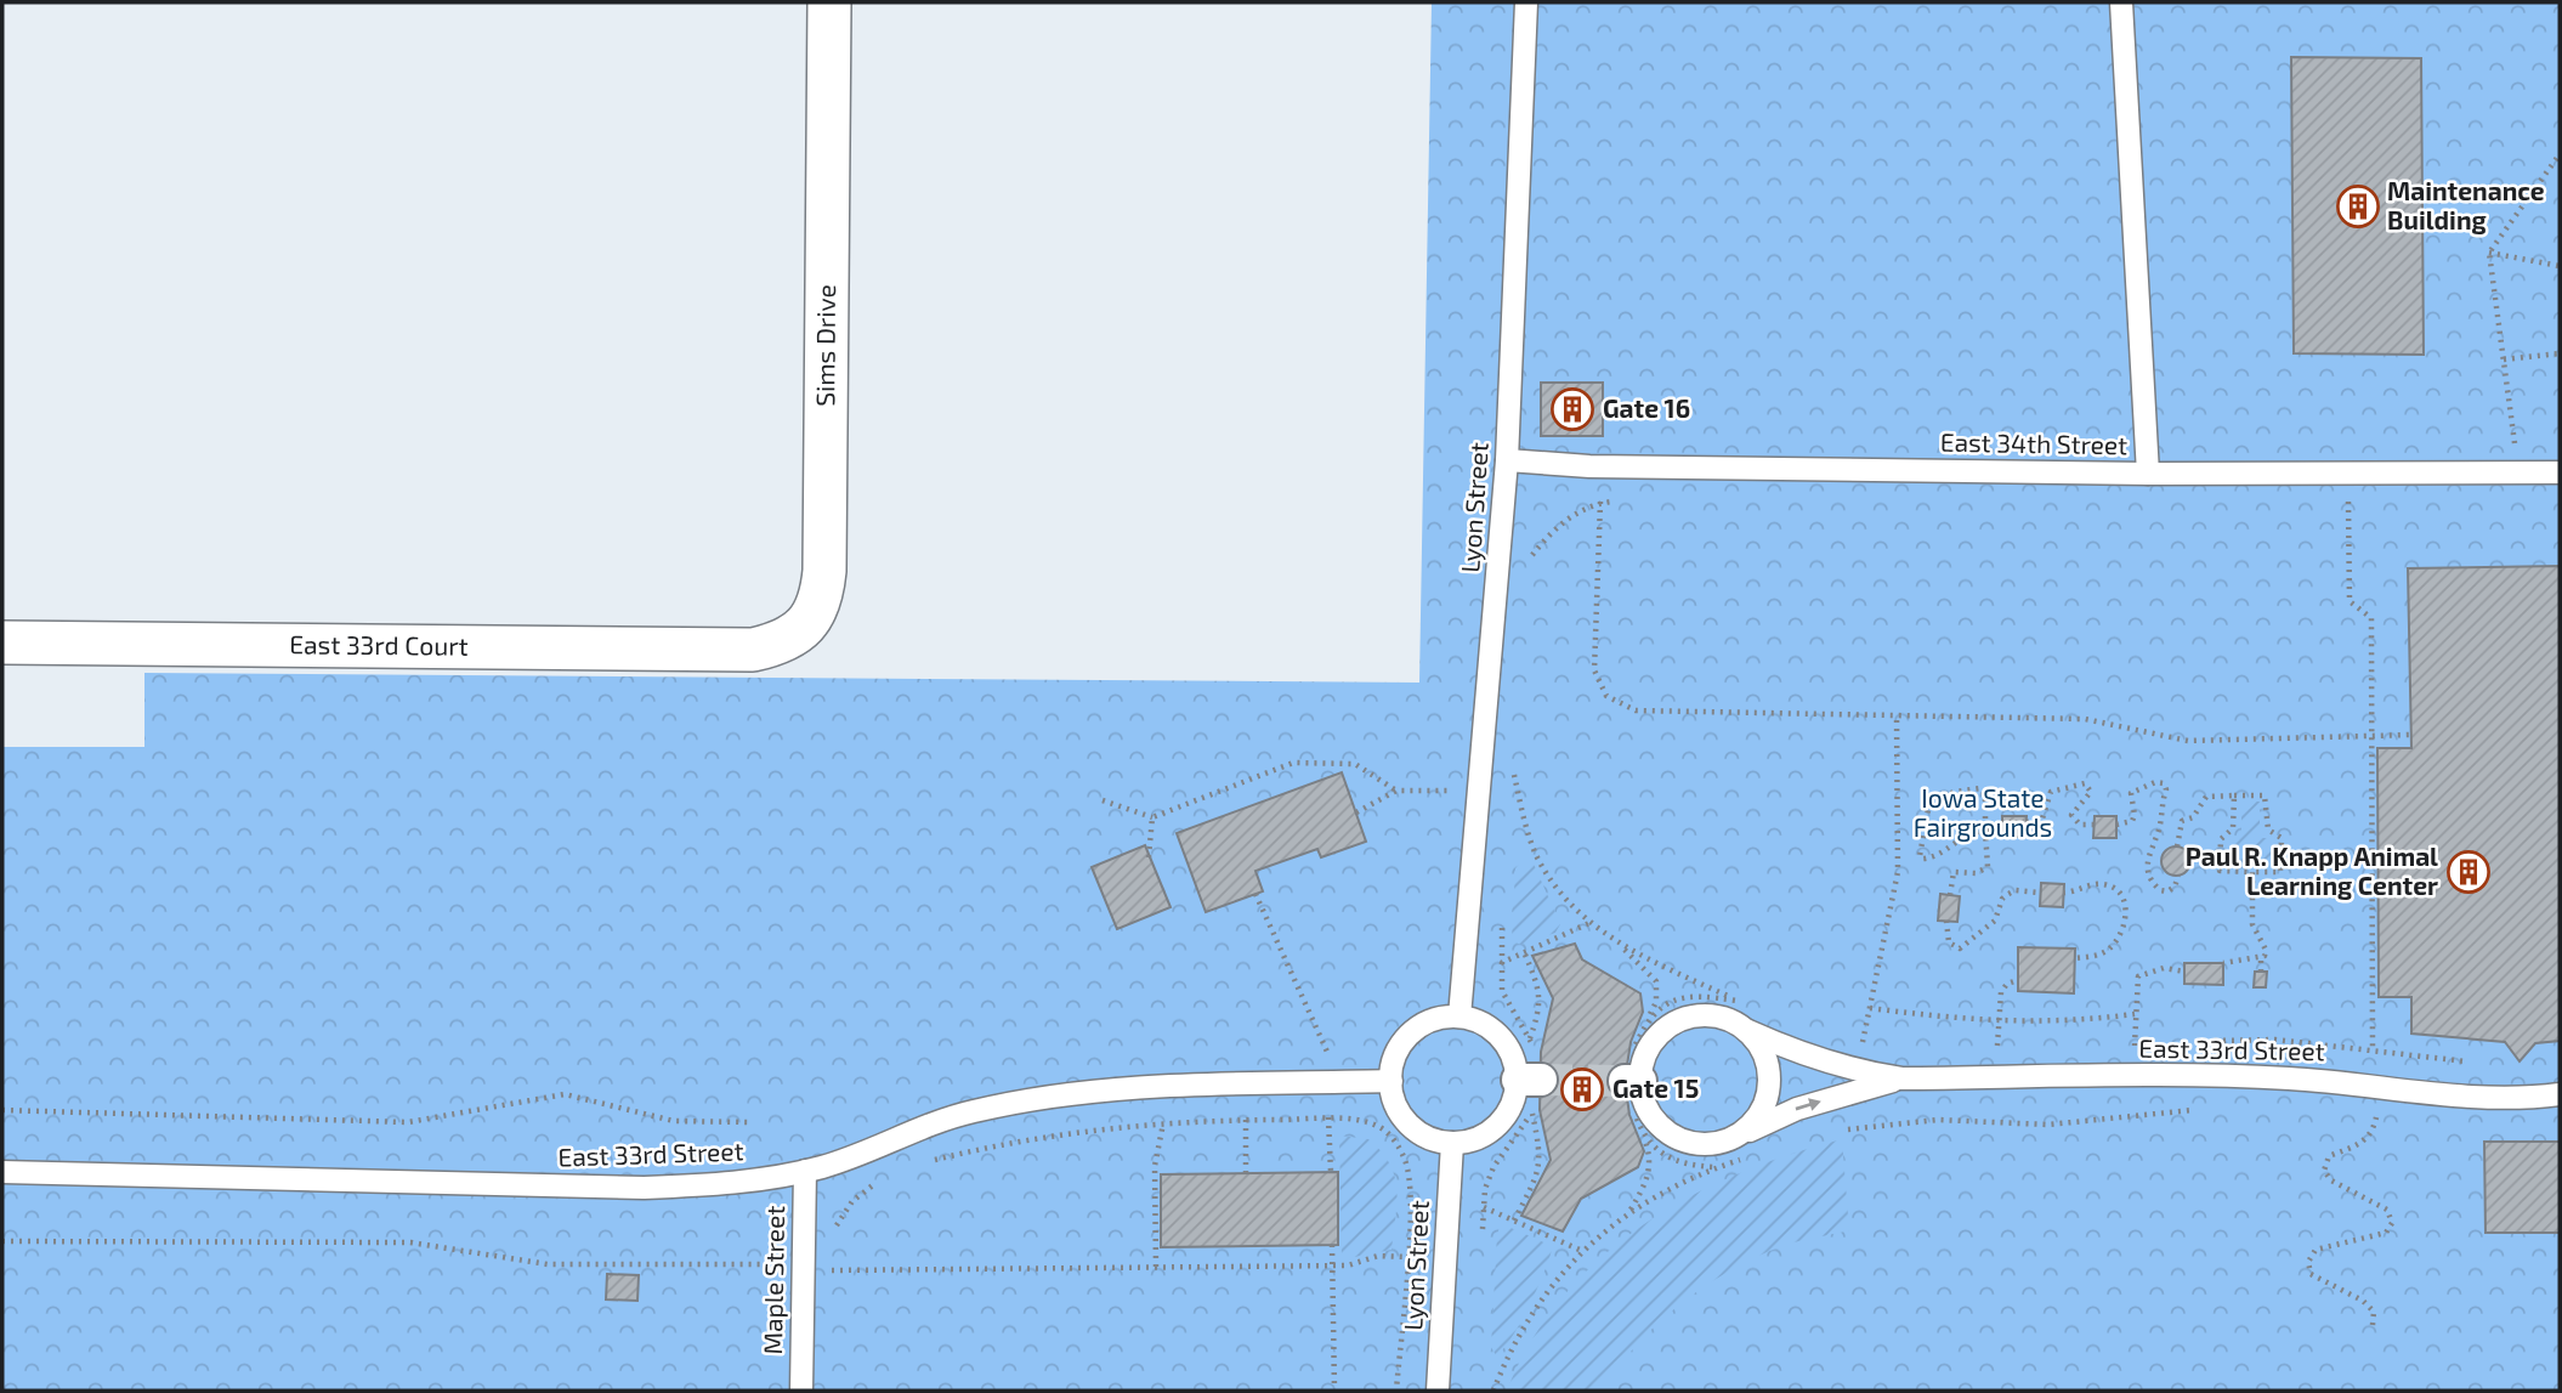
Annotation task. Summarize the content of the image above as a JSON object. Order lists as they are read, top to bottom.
{
  "streets": {
    "street": ["Sims Drive", "East 33rd Court"],
    "lane": [
      "East 34th Street",
      "Lyon Street",
      "East 33rd Street",
      "Maple Street"
    ]
  },
  "crossings": [
    ["Sims Drive", "East 33rd Court"],
    ["East 34th Street", "Lyon Street"],
    ["Lyon Street", "East 33rd Street"],
    ["East 33rd Street", "Maple Street"]
  ],
  "parks": ["Iowa State Fairgrounds"],
  "places": {
    "building": [
      "Maintenance Building",
      "Gate 16",
      "Paul R. Knapp Animal Learning Center",
      "Gate 15"
    ]
  }
}
